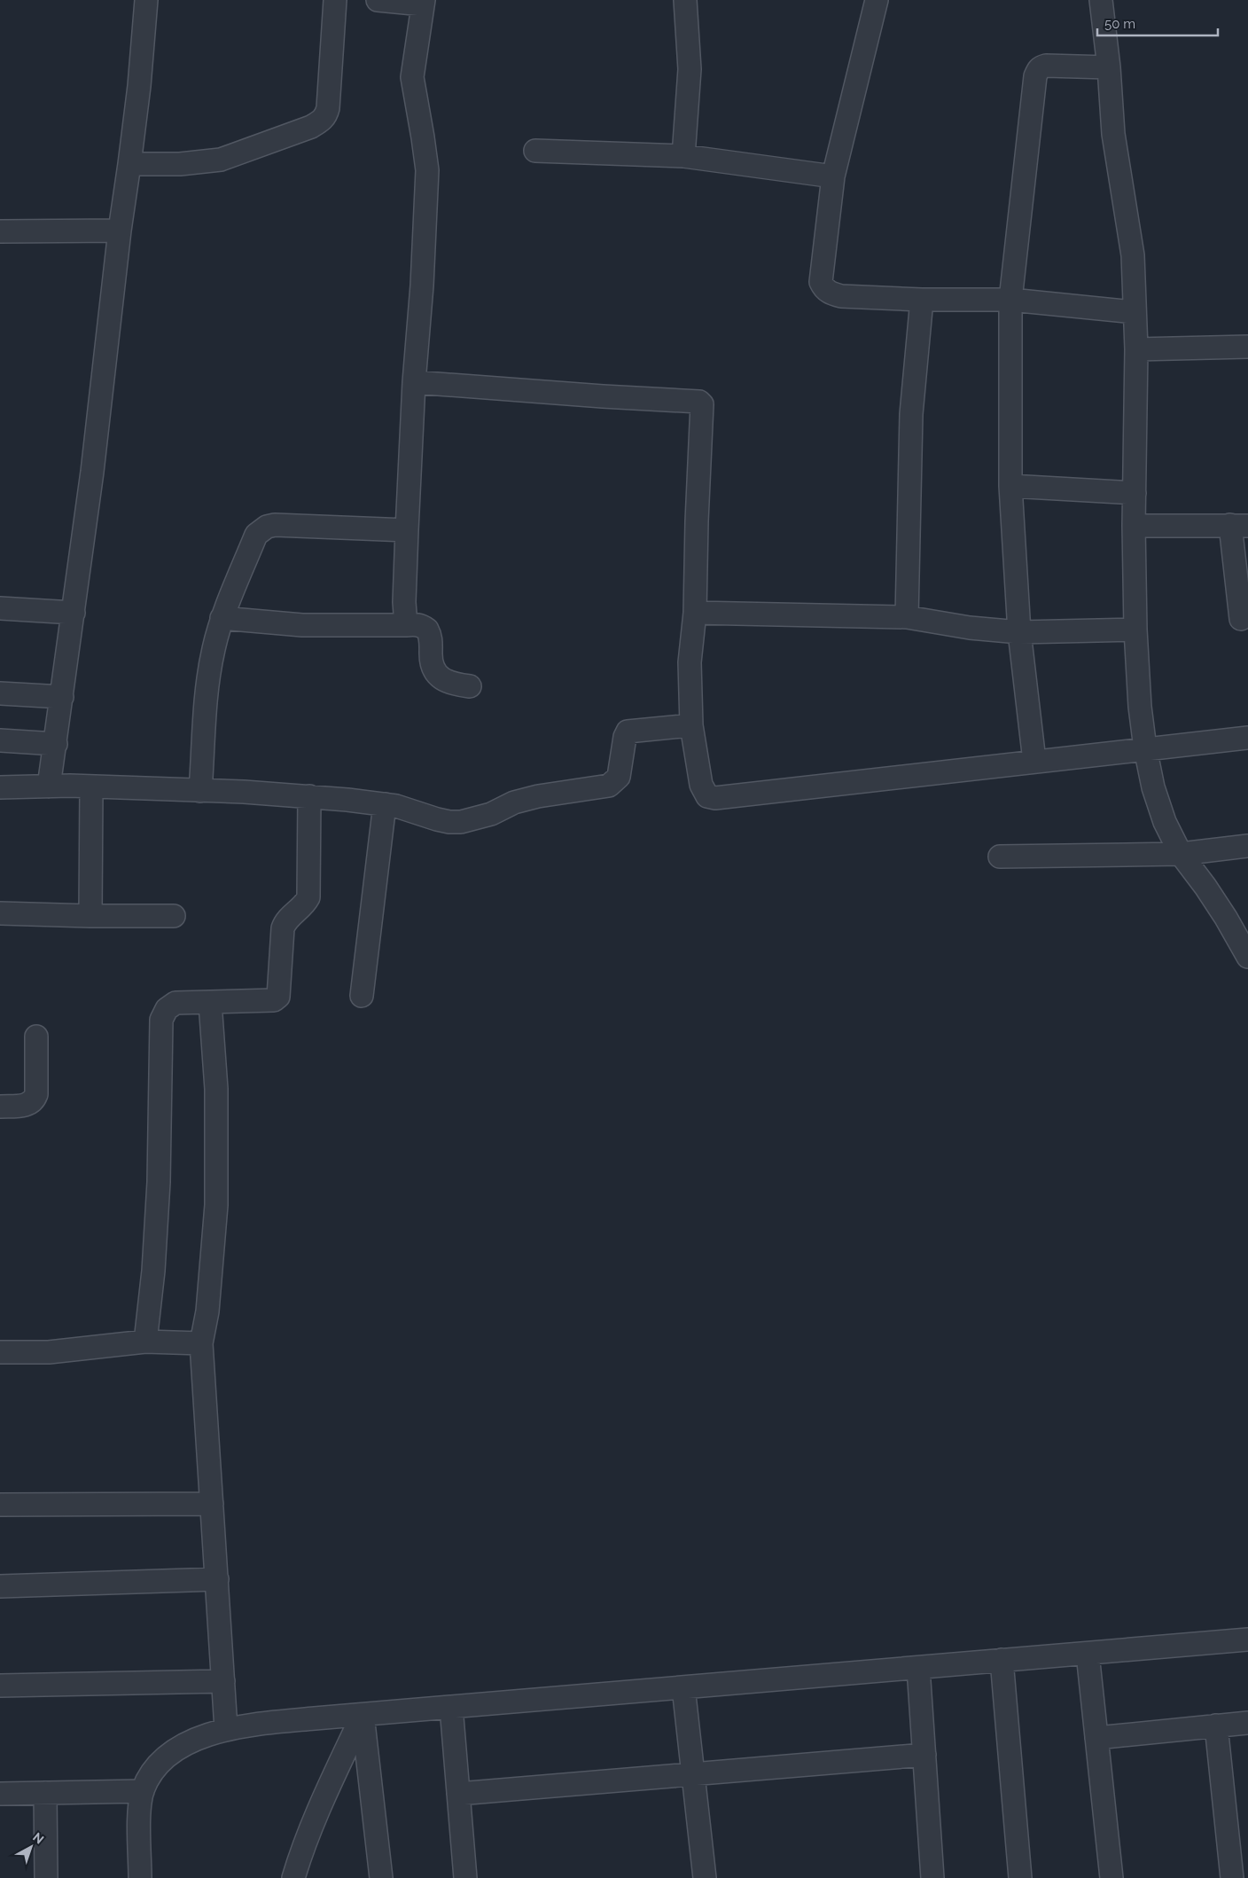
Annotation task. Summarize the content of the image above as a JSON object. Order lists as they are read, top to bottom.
{
  "scale_bar": "50 m",
  "north": "top right"
}
